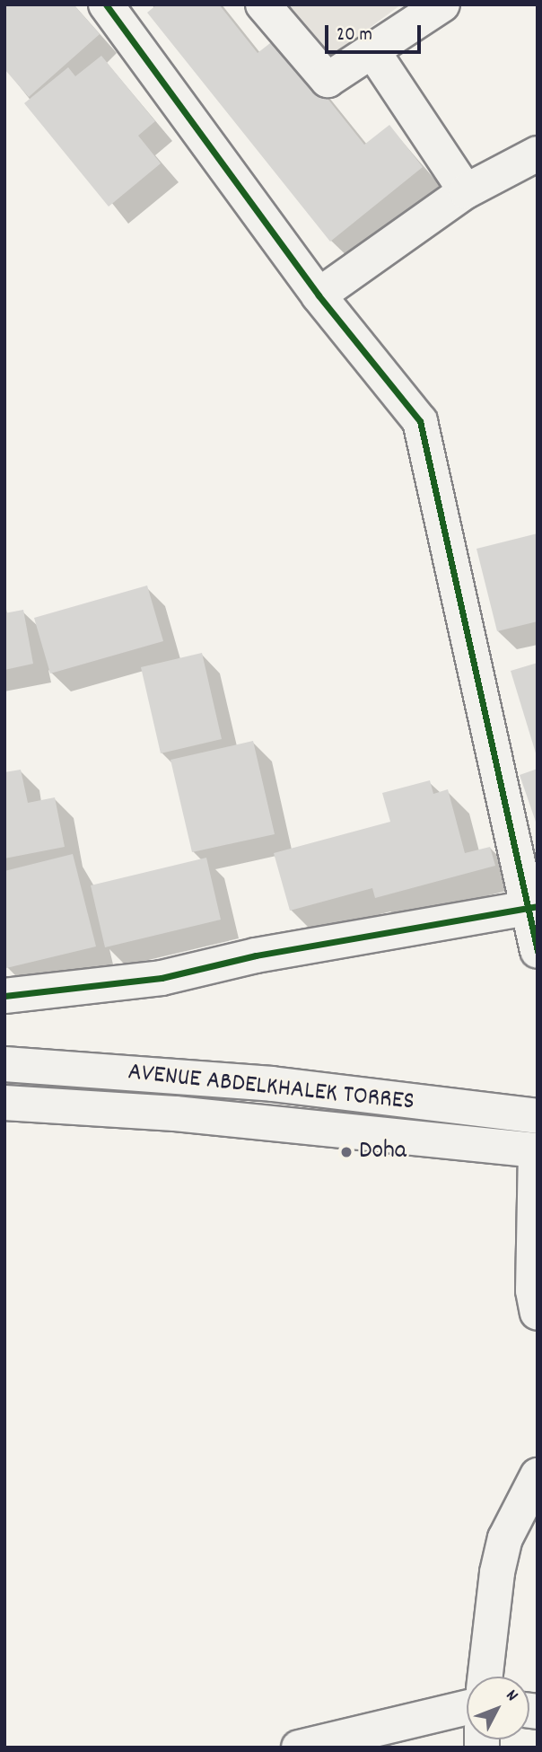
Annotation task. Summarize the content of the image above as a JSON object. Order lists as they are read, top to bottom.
{
  "streets": {
    "street": ["AVENUE ABDELKHALEK TORRES"]
  },
  "places": ["Doha"],
  "scale_bar": "20 m",
  "north": "top right"
}
